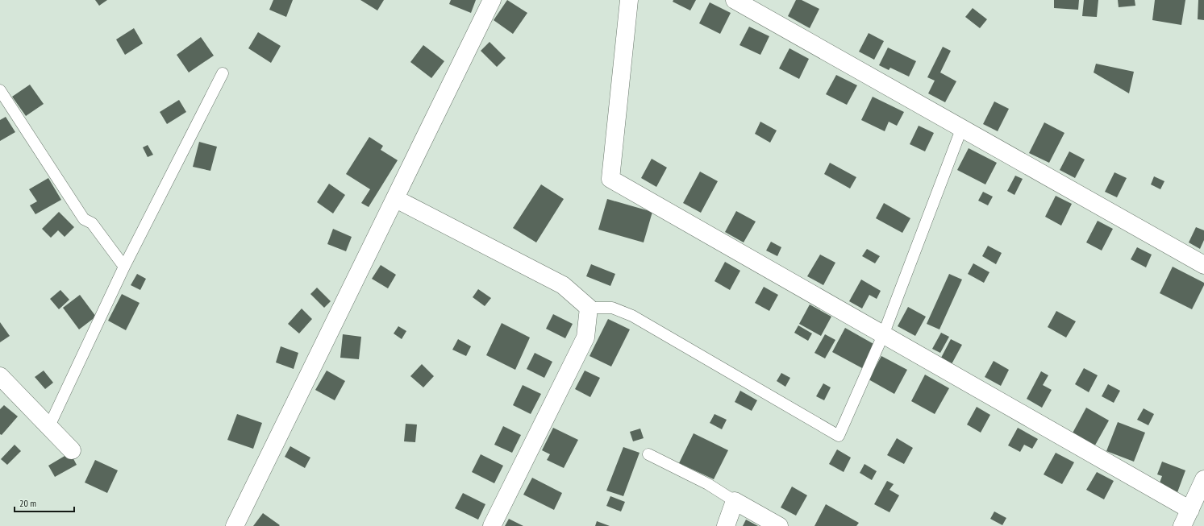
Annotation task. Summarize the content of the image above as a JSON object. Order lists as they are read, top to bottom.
{
  "scale_bar": "20 m"
}
